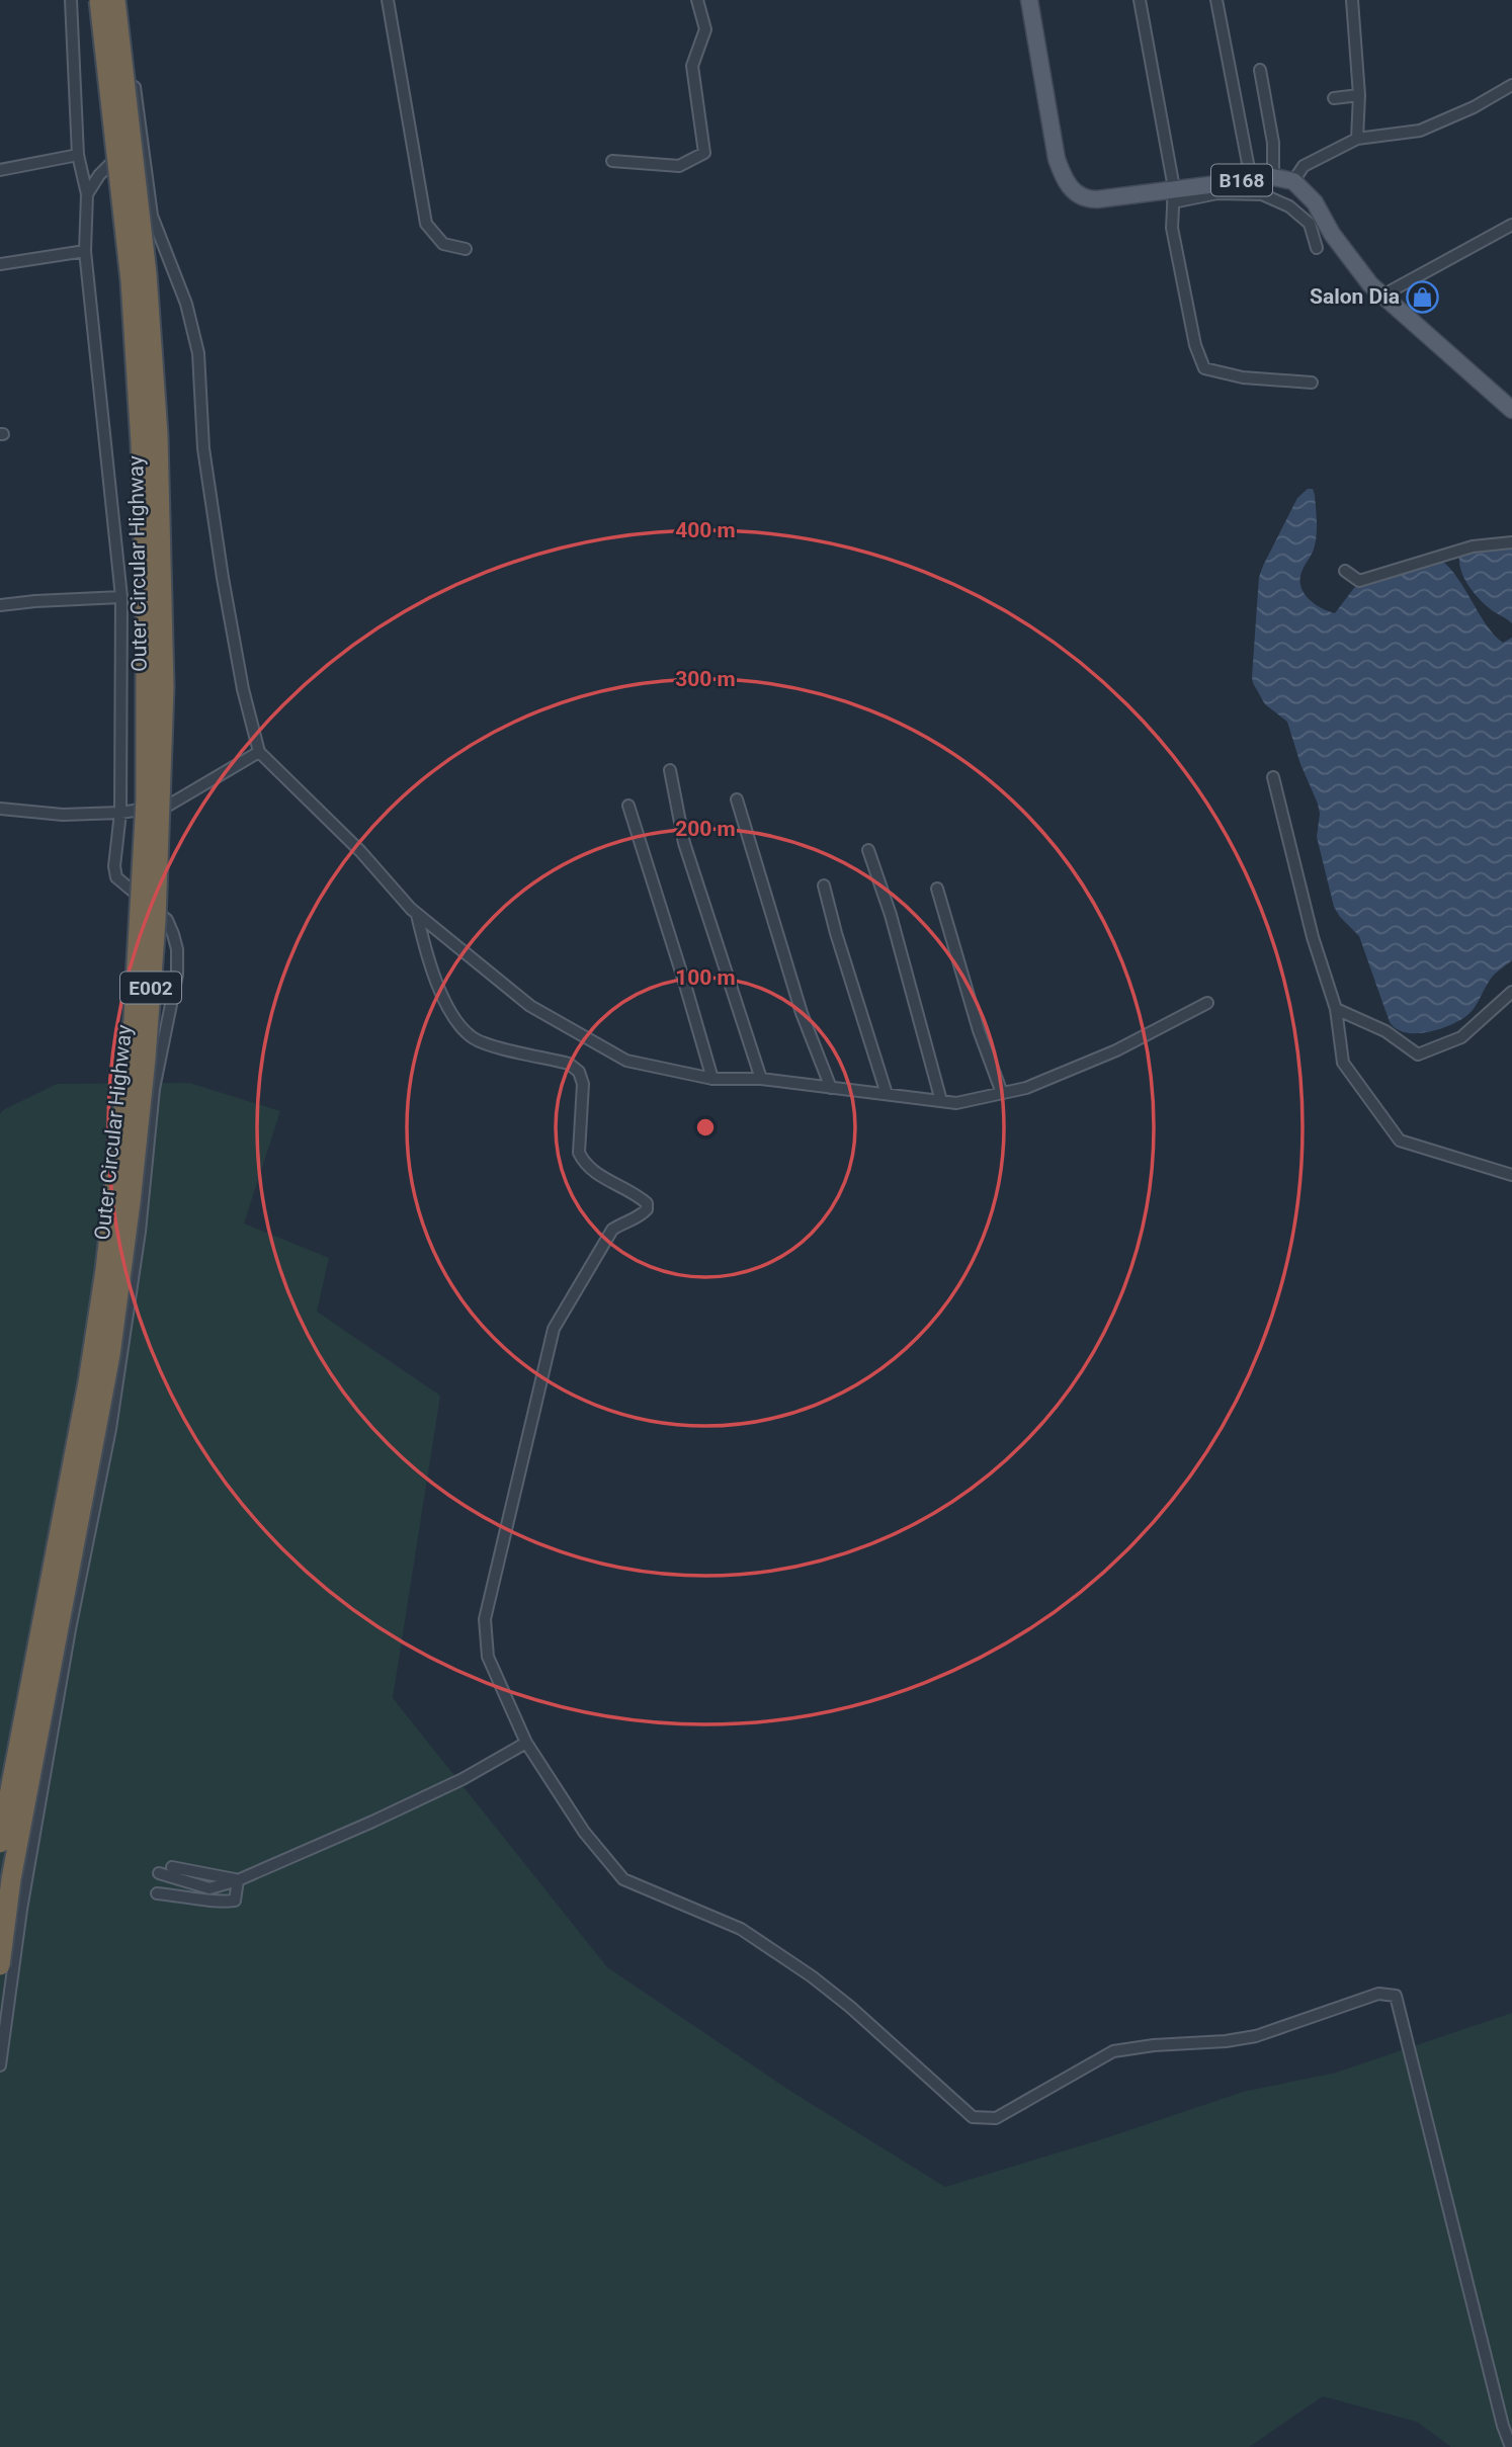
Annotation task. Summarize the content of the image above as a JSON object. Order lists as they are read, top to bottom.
{
  "streets": {
    "highway": ["Outer Circular Highway", "E002"],
    "main road": ["B168"]
  },
  "places": {
    "shop": ["Salon Dia"]
  },
  "rings": [
    "400 m",
    "300 m",
    "200 m",
    "100 m"
  ]
}
